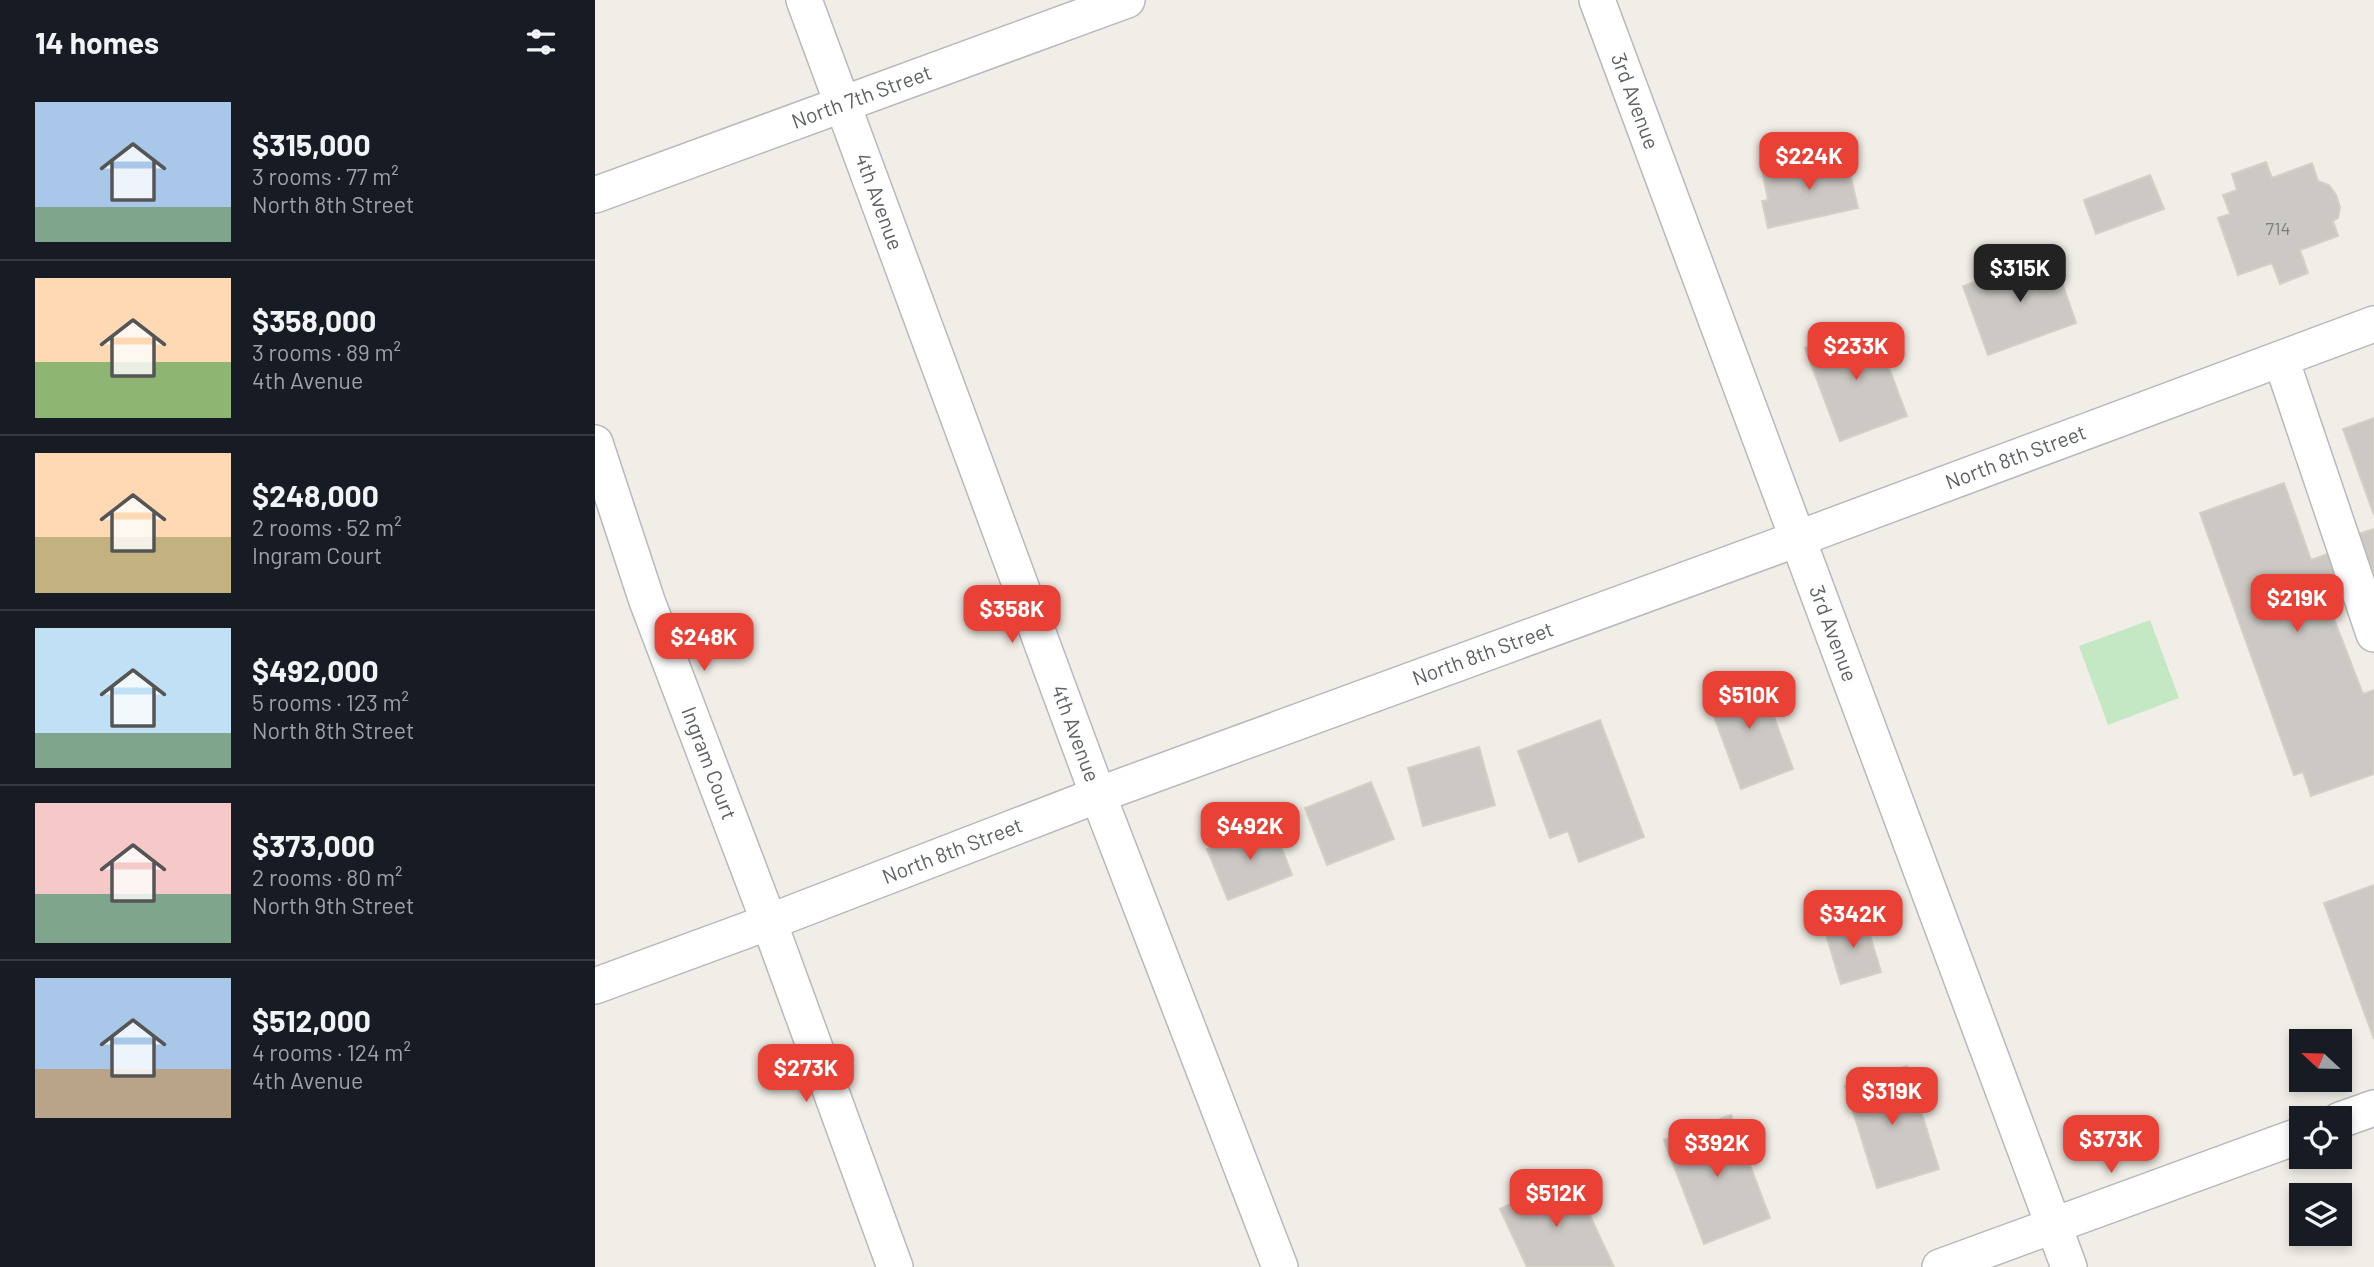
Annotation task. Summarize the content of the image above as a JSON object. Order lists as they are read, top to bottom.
{
  "streets": {
    "street": [
      "North 7th Street",
      "3rd Avenue",
      "4th Avenue",
      "North 8th Street",
      "Ingram Court"
    ]
  },
  "crossings": [
    ["North 7th Street", "4th Avenue"],
    ["3rd Avenue", "North 8th Street"],
    ["4th Avenue", "North 8th Street"],
    ["North 8th Street", "Ingram Court"]
  ],
  "house_numbers": ["714"],
  "north": "left",
  "page": {
    "heading": "14 homes",
    "list": [
      {
        "name": "$315,000",
        "note": "3 rooms · 77 m² · North 8th Street"
      },
      {
        "name": "$358,000",
        "note": "3 rooms · 89 m² · 4th Avenue"
      },
      {
        "name": "$248,000",
        "note": "2 rooms · 52 m² · Ingram Court"
      },
      {
        "name": "$492,000",
        "note": "5 rooms · 123 m² · North 8th Street"
      },
      {
        "name": "$373,000",
        "note": "2 rooms · 80 m² · North 9th Street"
      },
      {
        "name": "$512,000",
        "note": "4 rooms · 124 m² · 4th Avenue"
      }
    ],
    "price": [
      "$224K",
      "$315K",
      "$233K",
      "$219K",
      "$358K",
      "$248K",
      "$510K",
      "$492K",
      "$342K",
      "$273K",
      "$319K",
      "$373K",
      "$392K",
      "$512K"
    ]
  }
}
